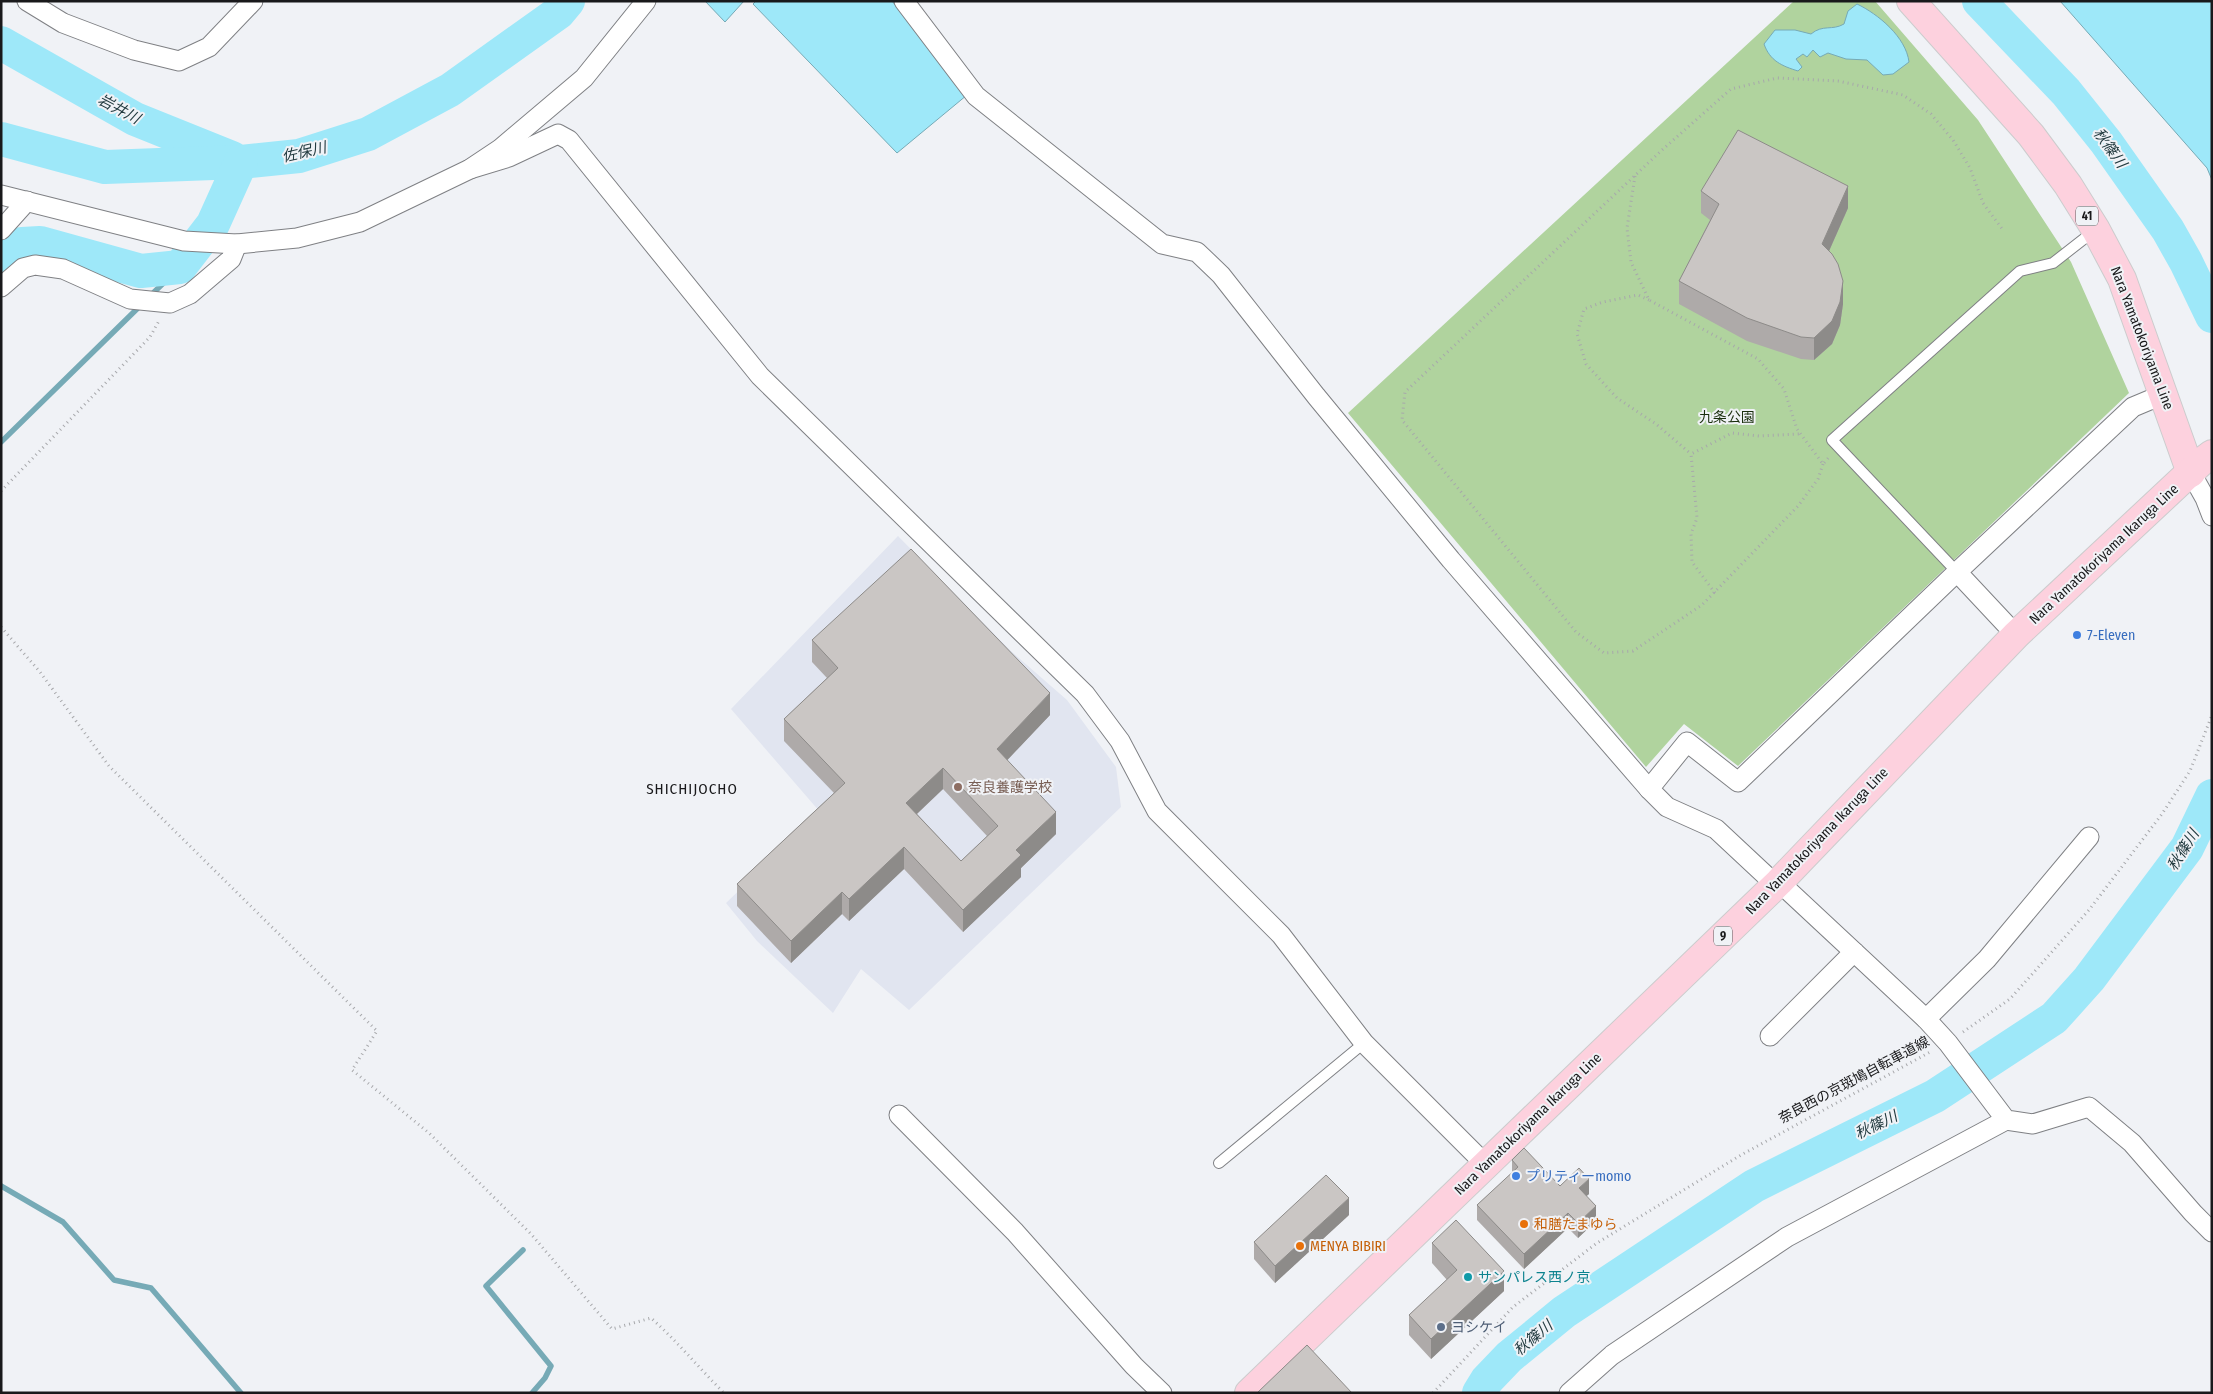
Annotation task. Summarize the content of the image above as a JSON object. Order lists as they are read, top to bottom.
{
  "streets": {
    "main road": [
      "41",
      "Nara Yamatokoriyama Line",
      "Nara Yamatokoriyama Ikaruga Line",
      "9"
    ],
    "path": ["奈良西の京斑鳩自転車道線"]
  },
  "crossings": [
    ["Nara Yamatokoriyama Line", "Nara Yamatokoriyama Ikaruga Line"]
  ],
  "districts": ["SHICHIJOCHO"],
  "water": ["岩井川", "秋篠川", "佐保川"],
  "parks": ["九条公園"],
  "places": [
    "7-Eleven",
    "奈良養護学校",
    "プリティーmomo",
    "和膳たまゆら",
    "MENYA BIBIRI",
    "サンパレス西ノ京",
    "ヨシケイ"
  ]
}
